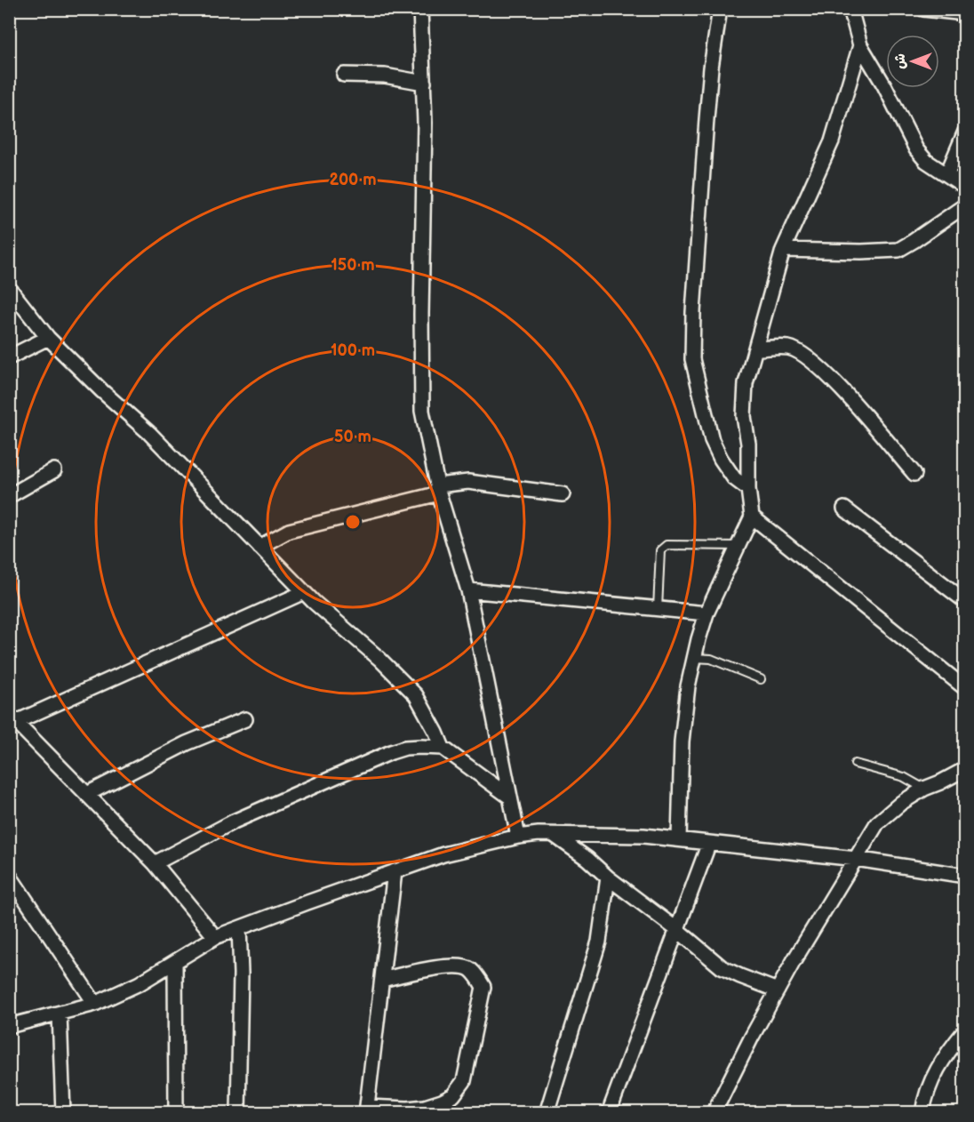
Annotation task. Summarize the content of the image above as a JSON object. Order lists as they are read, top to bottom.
{
  "north": "left",
  "rings": [
    "200 m",
    "150 m",
    "100 m",
    "50 m"
  ]
}
